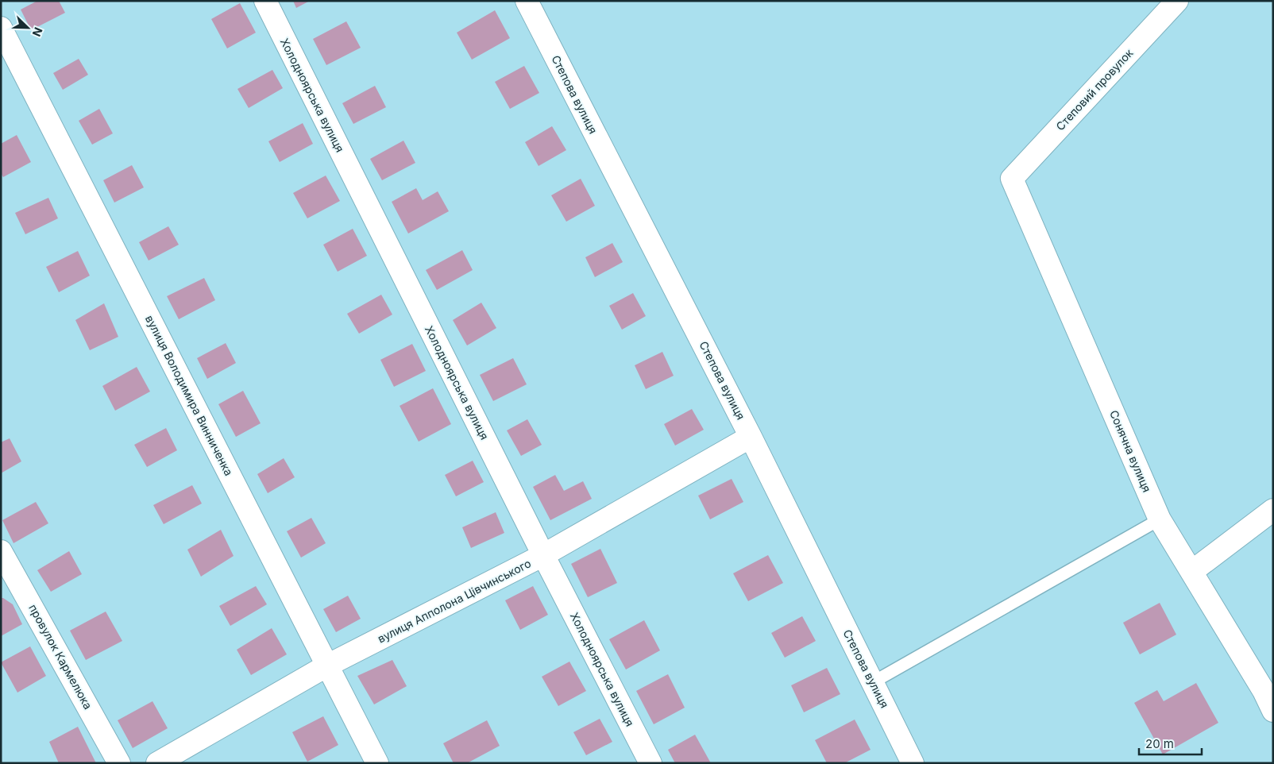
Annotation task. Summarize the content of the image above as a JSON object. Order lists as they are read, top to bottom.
{
  "streets": {
    "street": [
      "Степовий провулок",
      "Степова вулиця",
      "Холодноярська вулиця",
      "вулиця Володимира Винниченка",
      "Сонячна вулиця",
      "вулиця Апполона Цівчинського",
      "провулок Кармелюка"
    ]
  },
  "crossings": [
    ["Степовий провулок", "Сонячна вулиця"],
    ["Степова вулиця", "вулиця Апполона Цівчинського"],
    ["Холодноярська вулиця", "вулиця Апполона Цівчинського"],
    ["вулиця Володимира Винниченка", "вулиця Апполона Цівчинського"]
  ],
  "scale_bar": "20 m",
  "north": "bottom right"
}
